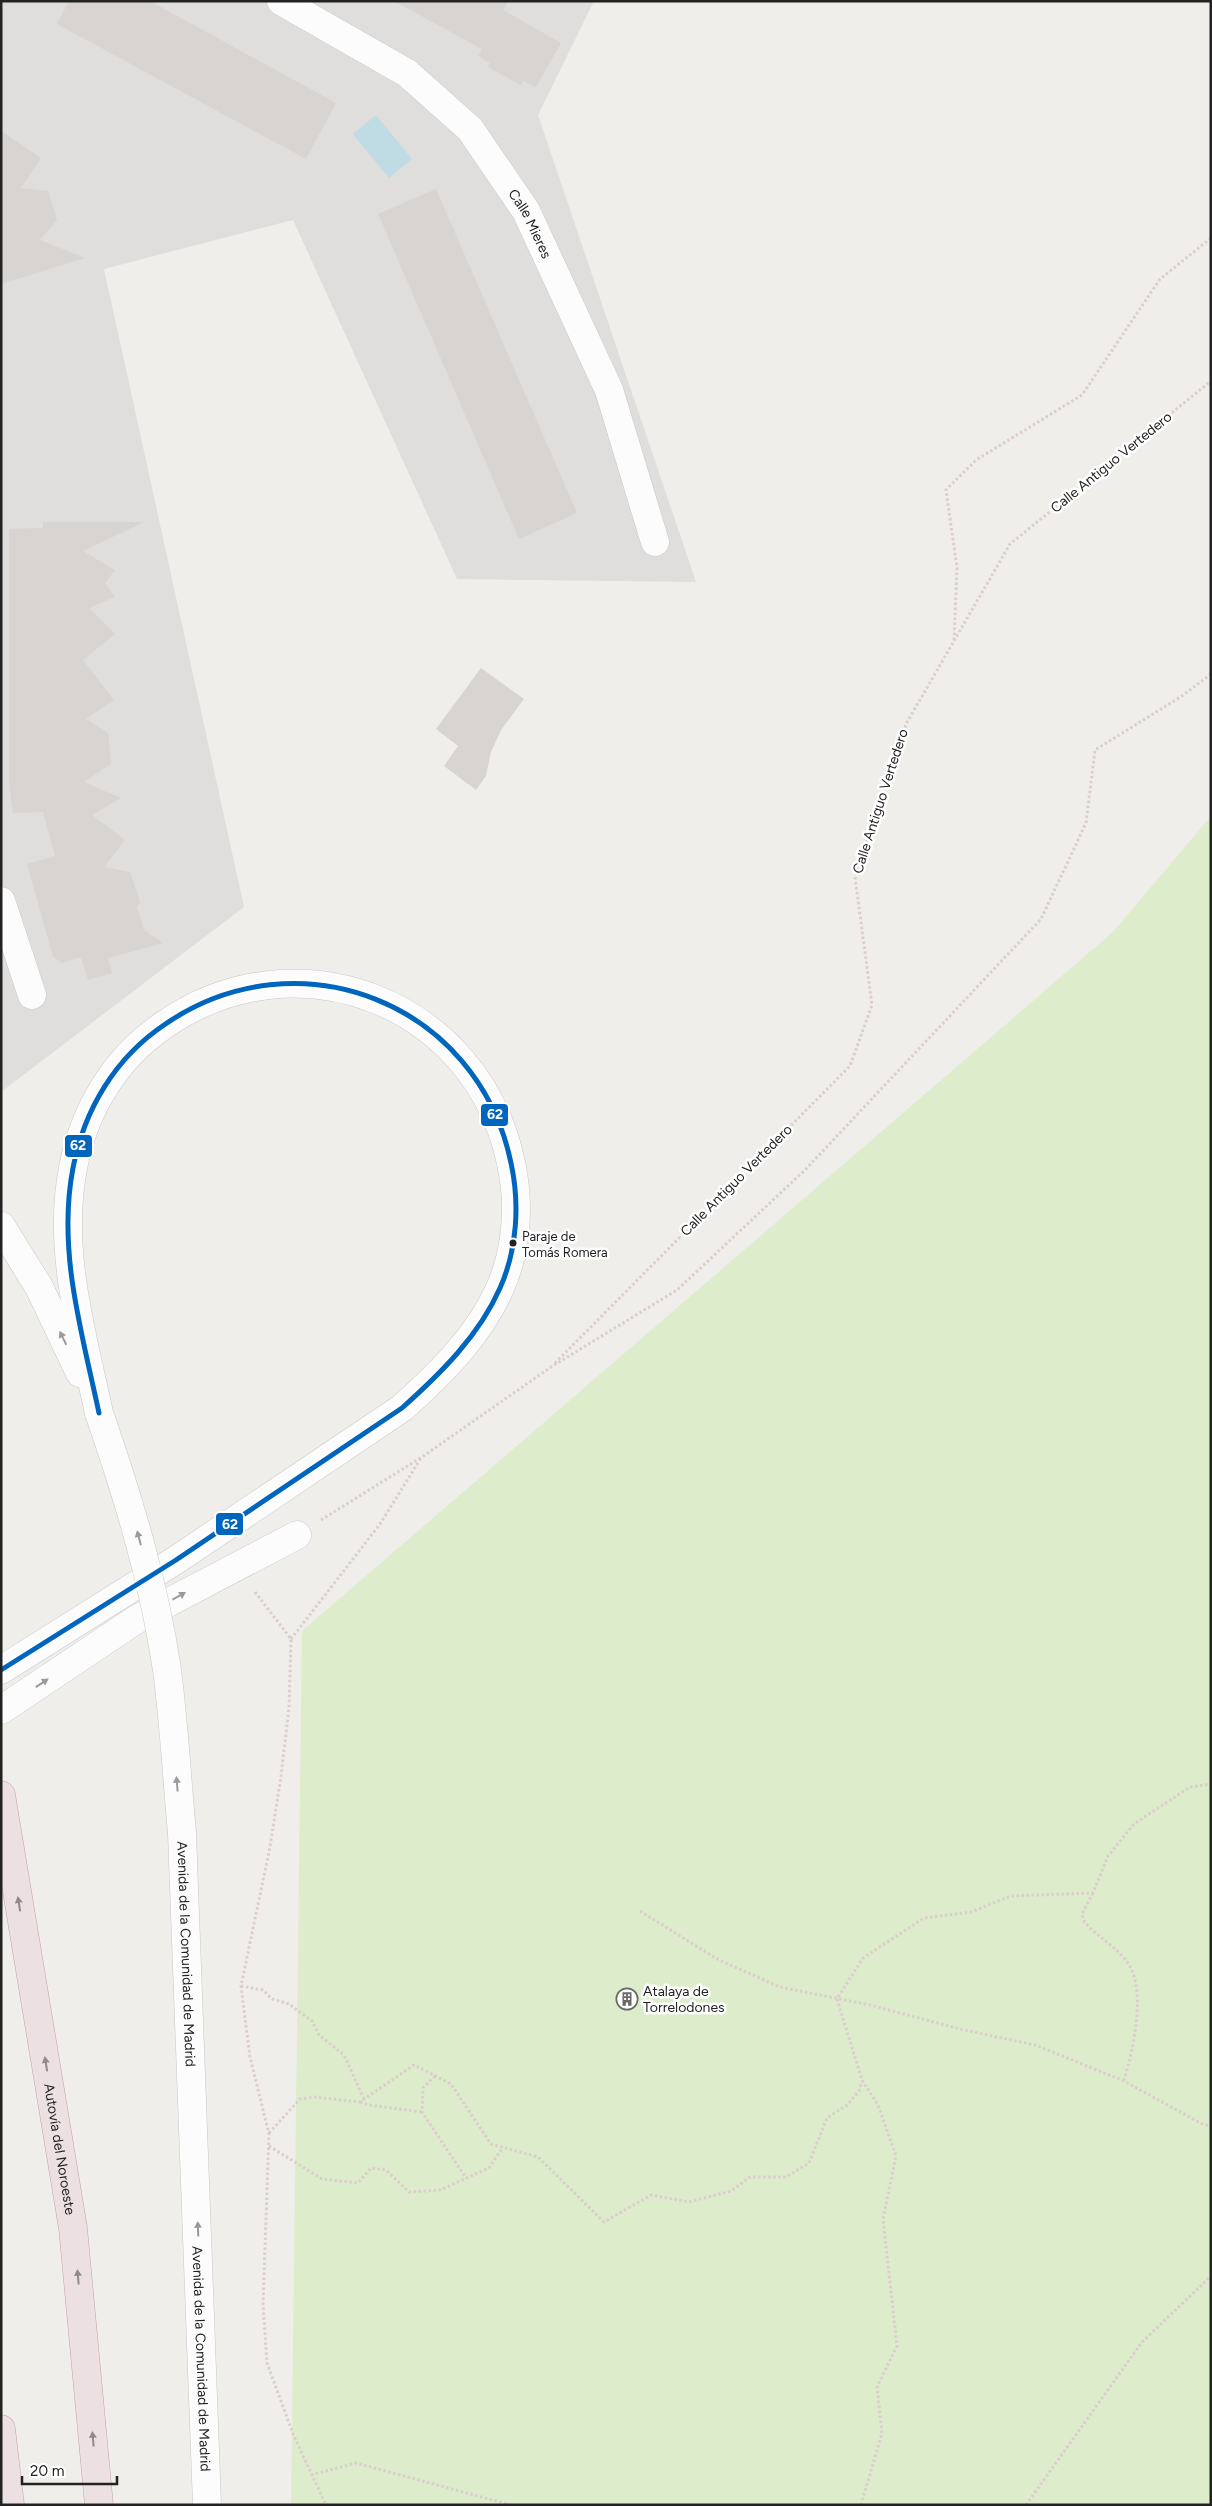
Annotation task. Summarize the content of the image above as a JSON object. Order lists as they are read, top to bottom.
{
  "streets": {
    "highway": ["Autovía del Noroeste"],
    "street": ["Calle Mieres", "Avenida de la Comunidad de Madrid"],
    "path": ["Calle Antiguo Vertedero"]
  },
  "one_way": ["Avenida de la Comunidad de Madrid", "Autovía del Noroeste"],
  "places": {
    "other": ["Paraje de Tomás Romera"],
    "building": ["Atalaya de Torrelodones"]
  },
  "lines": ["transit line 62"],
  "scale_bar": "20 m"
}
